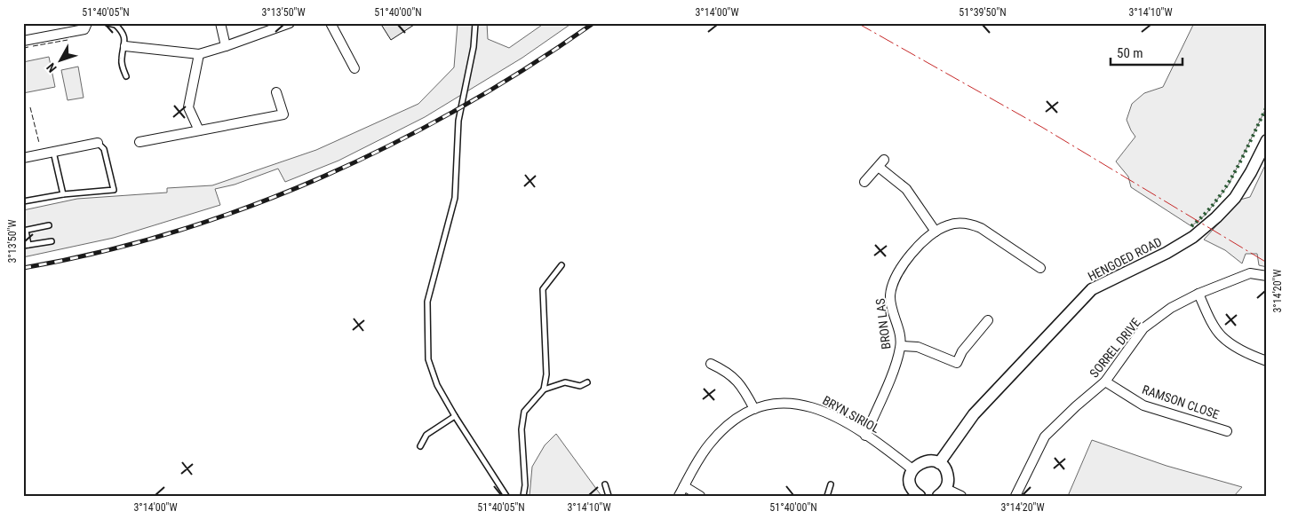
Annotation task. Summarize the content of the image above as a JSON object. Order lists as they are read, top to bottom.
{
  "streets": {
    "street": [
      "HENGOED ROAD",
      "BRON LAS",
      "SORREL DRIVE",
      "RAMSON CLOSE",
      "BRYN SIRIOL"
    ]
  },
  "crossings": [
    ["BRON LAS", "BRYN SIRIOL"],
    ["SORREL DRIVE", "RAMSON CLOSE"]
  ],
  "scale_bar": "50 m",
  "north": "bottom left",
  "coordinates": [
    "51°40'05\"N",
    "3°13'50\"W",
    "51°40'00\"N",
    "3°14'00\"W",
    "51°39'50\"N",
    "3°14'10\"W",
    "3°14'20\"W"
  ]
}
